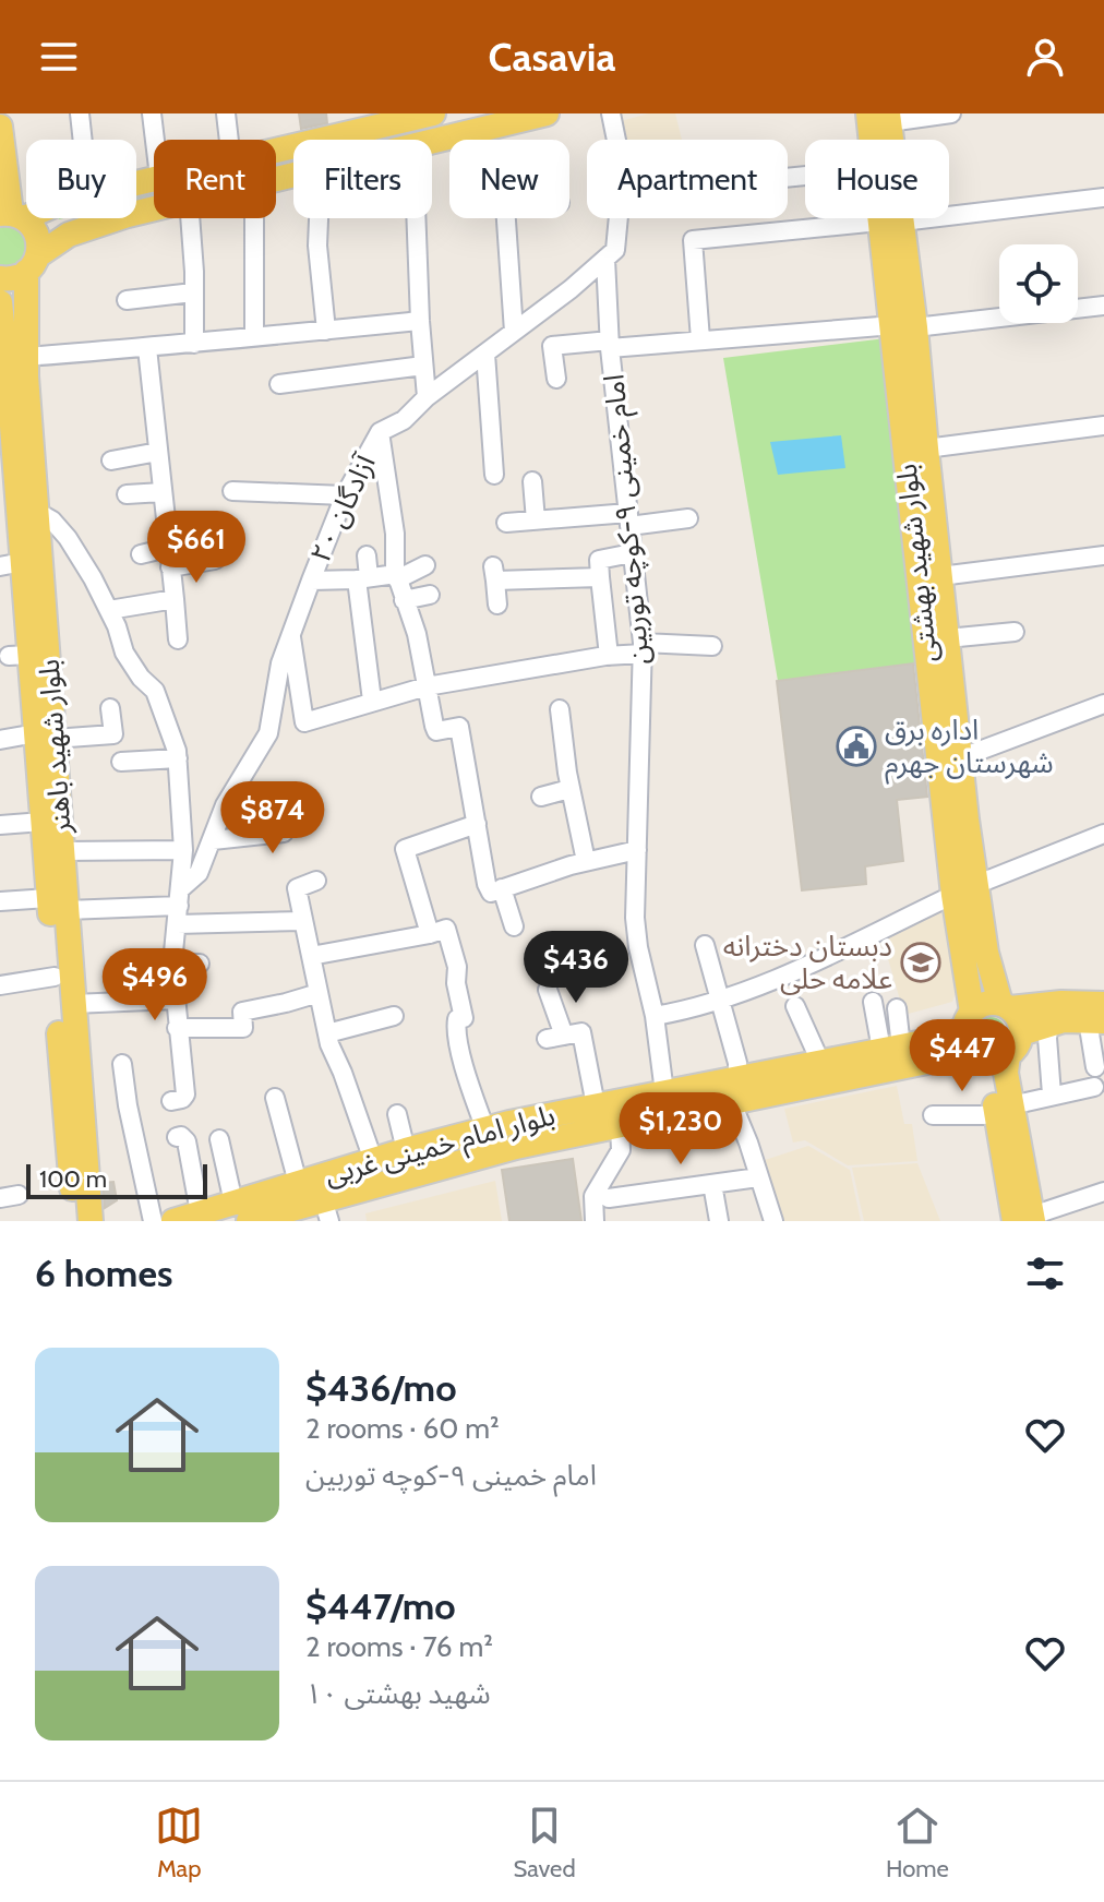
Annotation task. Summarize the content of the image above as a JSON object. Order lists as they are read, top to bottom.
{
  "streets": {
    "main road": ["بلوار شهید بهشتی", "بلوار شهید باهنر", "بلوار امام خمینی غربی"],
    "street": ["آزادگان ۲۰", "امام خمینی ۹-کوچه توربین"]
  },
  "crossings": [
    ["آزادگان ۲۰", "امام خمینی ۹-کوچه توربین"],
    ["امام خمینی ۹-کوچه توربین", "بلوار امام خمینی غربی"],
    ["بلوار شهید بهشتی", "بلوار امام خمینی غربی"]
  ],
  "places": {
    "public building": ["اداره برق شهرستان جهرم"],
    "school or university": ["دبستان دخترانه علامه حلی"]
  },
  "scale_bar": "100 m",
  "page": {
    "header": "Casavia",
    "chip": [
      "Buy",
      "Rent",
      "Filters",
      "New",
      "Apartment",
      "House"
    ],
    "price": [
      "$661",
      "$874",
      "$436",
      "$496",
      "$447",
      "$1,230"
    ],
    "scale": "100 m",
    "heading": "6 homes",
    "list": [
      {
        "name": "$436/mo",
        "note": "2 rooms · 60 m² · امام خمینی ۹-کوچه توربین"
      },
      {
        "name": "$447/mo",
        "note": "2 rooms · 76 m² · شهید بهشتی ۱۰"
      }
    ],
    "tabs": ["Map", "Saved", "Home"]
  }
}
